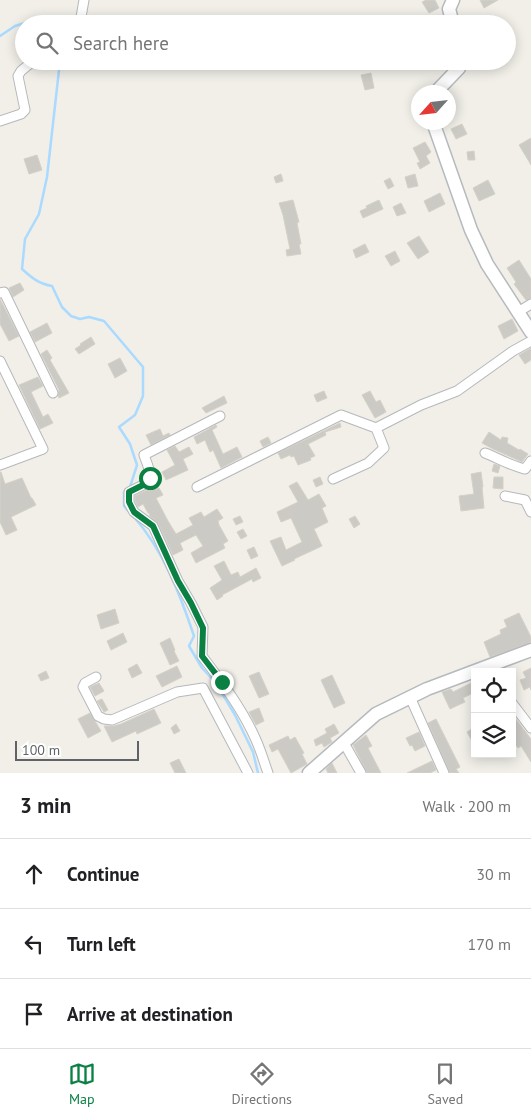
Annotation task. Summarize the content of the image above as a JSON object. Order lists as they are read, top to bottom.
{
  "scale_bar": "100 m",
  "north": "bottom left",
  "page": {
    "search": "Search here",
    "scale": "100 m",
    "heading": ["3 min", "Walk · 200 m"],
    "list": [
      ["Continue", "30 m"],
      ["Turn left", "170 m"],
      "Arrive at destination"
    ],
    "nav": ["Map", "Directions", "Saved"]
  }
}
